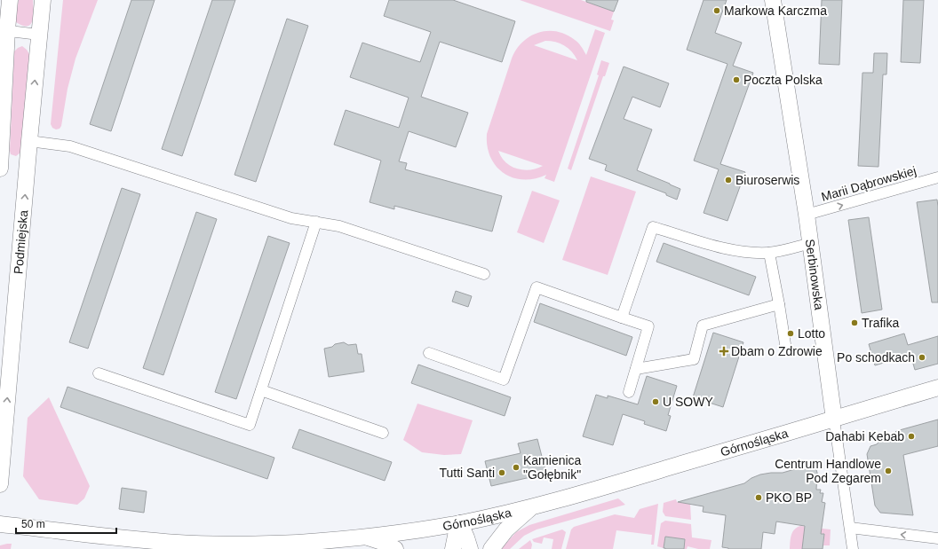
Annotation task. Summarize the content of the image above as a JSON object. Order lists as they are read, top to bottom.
{
  "streets": {
    "main road": ["Podmiejska", "Serbinowska", "Górnośląska"],
    "street": ["Marii Dąbrowskiej"]
  },
  "crossings": [
    ["Marii Dąbrowskiej", "Serbinowska"],
    ["Serbinowska", "Górnośląska"]
  ],
  "one_way": ["Marii Dąbrowskiej"],
  "places": {
    "other": [
      "Markowa Karczma",
      "Poczta Polska",
      "Biuroserwis",
      "Trafika",
      "Lotto",
      "Po schodkach",
      "U SOWY",
      "Dahabi Kebab",
      "Kamienica \"Gołębnik\"",
      "Centrum Handlowe Pod Zegarem",
      "Tutti Santi",
      "PKO BP"
    ],
    "health": ["Dbam o Zdrowie"]
  },
  "scale_bar": "50 m"
}
